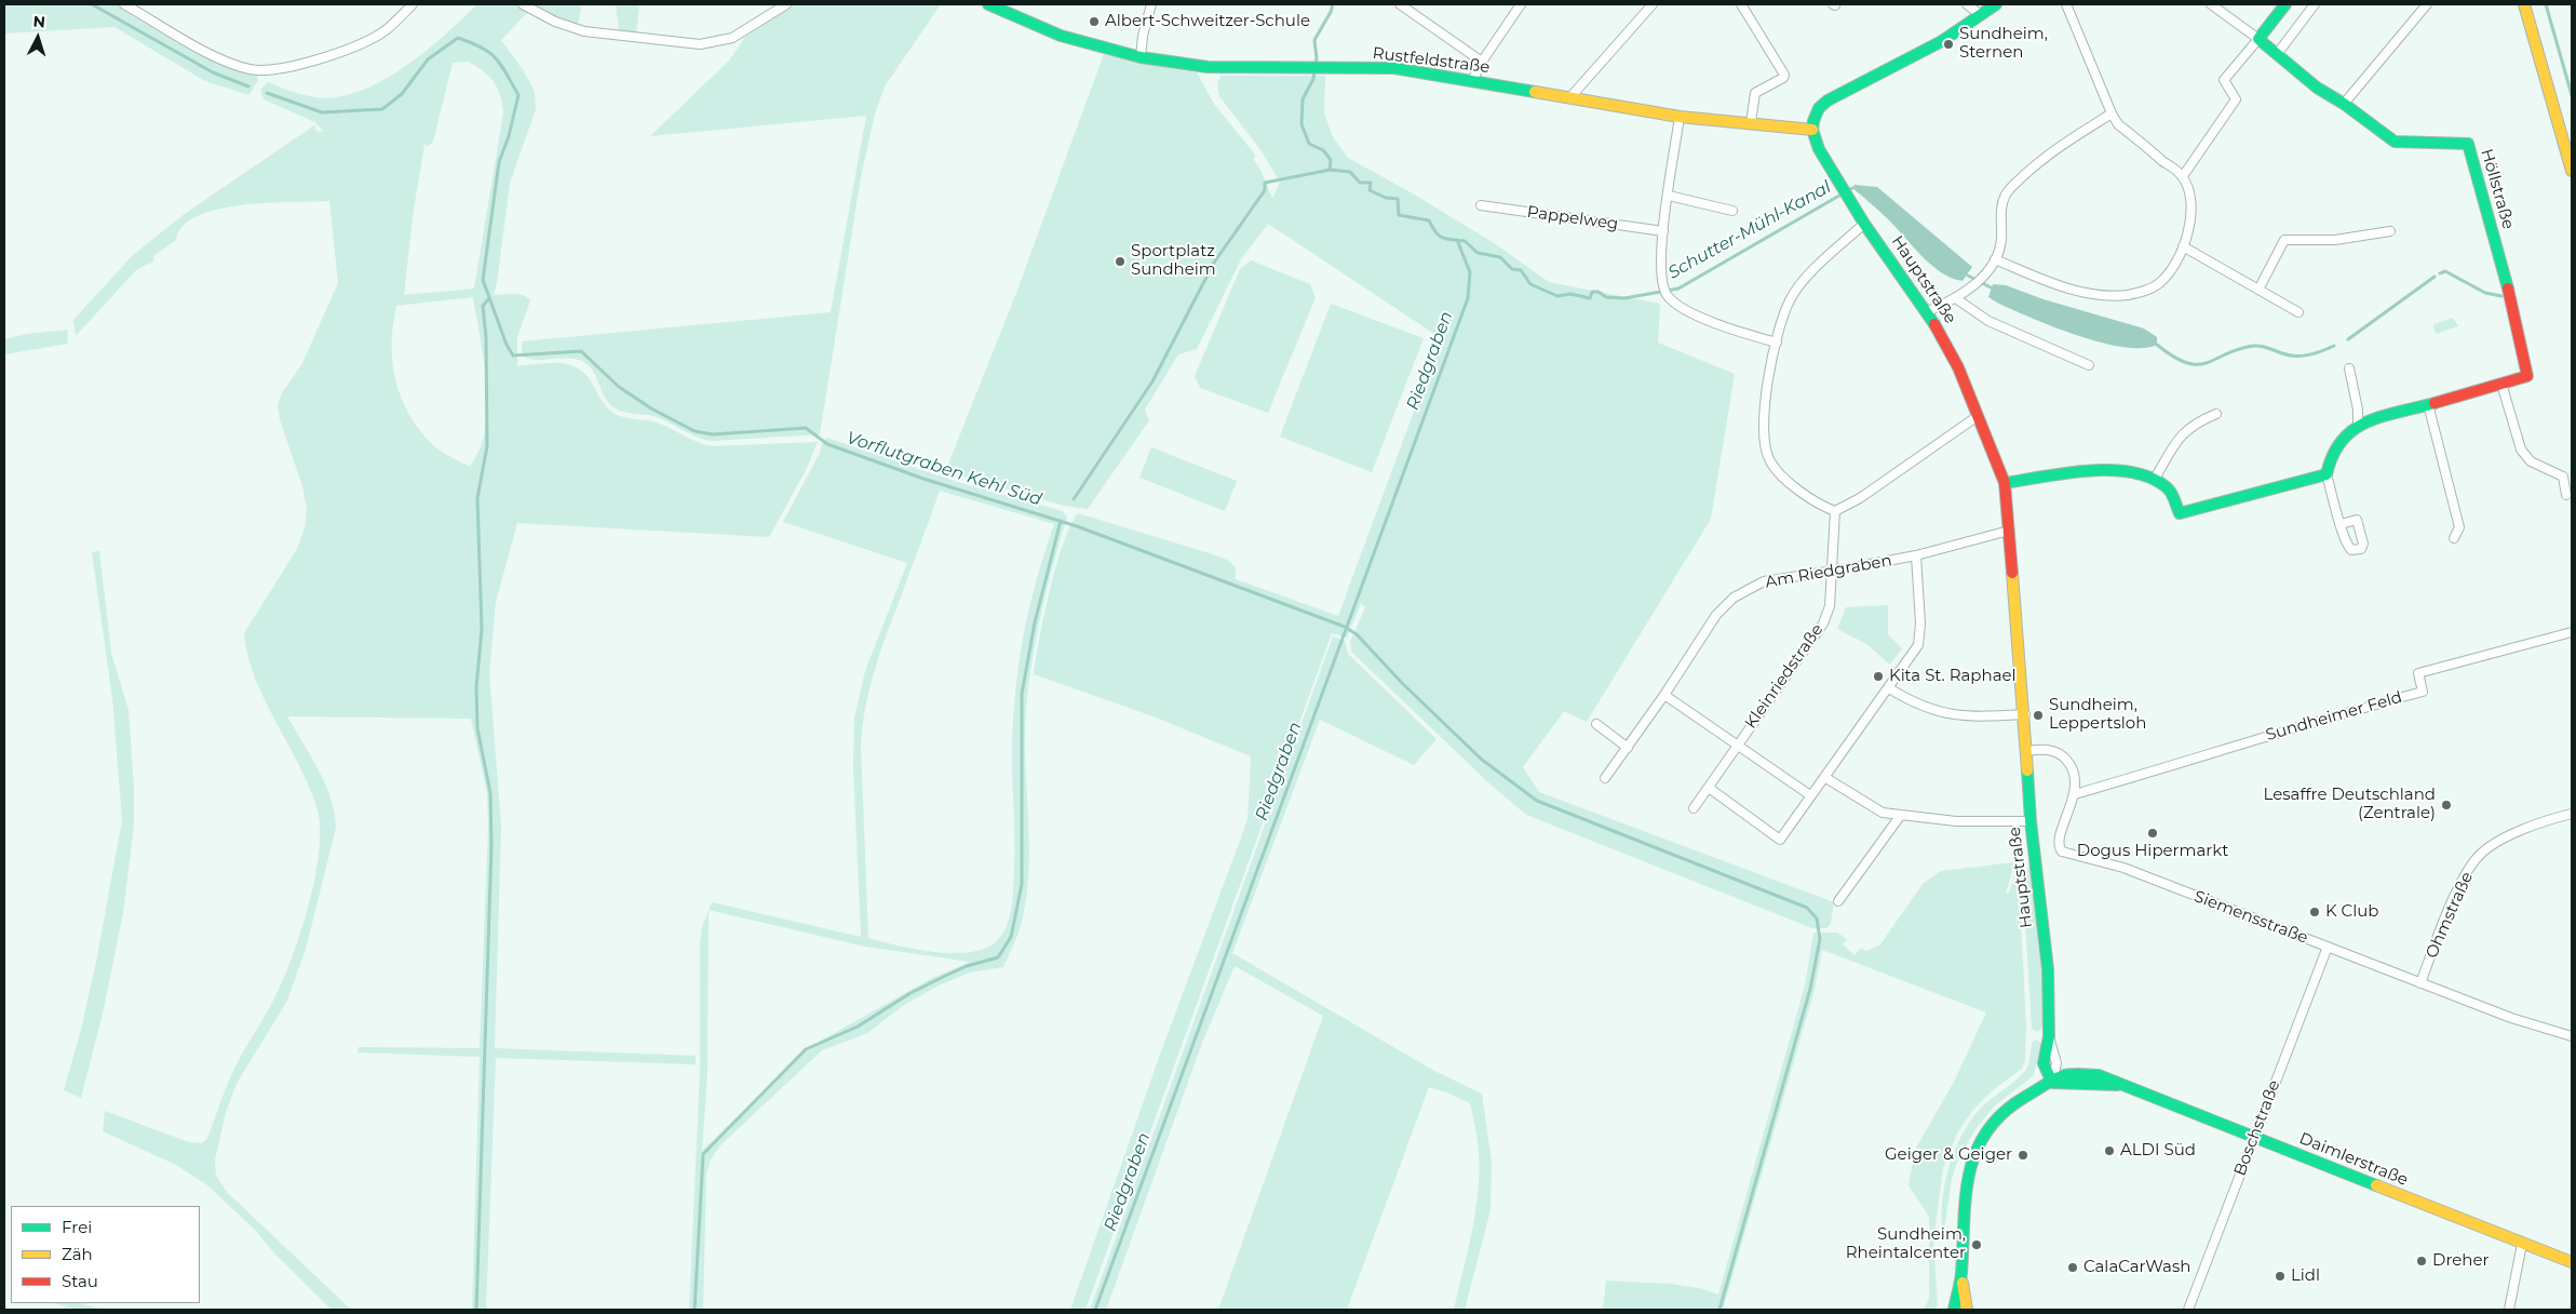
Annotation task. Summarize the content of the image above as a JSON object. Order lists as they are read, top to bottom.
{
  "streets": {
    "street": [
      "Rustfeldstraße",
      "Höllstraße",
      "Pappelweg",
      "Hauptstraße",
      "Am Riedgraben",
      "Kleinriedstraße",
      "Sundheimer Feld",
      "Ohmstraße",
      "Siemensstraße",
      "Boschstraße",
      "Daimlerstraße"
    ]
  },
  "crossings": [
    ["Rustfeldstraße", "Hauptstraße"],
    ["Hauptstraße", "Am Riedgraben"],
    ["Hauptstraße", "Siemensstraße"],
    ["Hauptstraße", "Daimlerstraße"],
    ["Am Riedgraben", "Kleinriedstraße"],
    ["Sundheimer Feld", "Siemensstraße"],
    ["Ohmstraße", "Siemensstraße"],
    ["Siemensstraße", "Boschstraße"],
    ["Boschstraße", "Daimlerstraße"]
  ],
  "water": ["Schutter-Mühl-Kanal", "Riedgraben", "Vorflutgraben Kehl Süd"],
  "places": [
    "Albert-Schweitzer-Schule",
    "Sundheim, Sternen",
    "Sportplatz Sundheim",
    "Kita St. Raphael",
    "Sundheim, Leppertsloh",
    "Lesaffre Deutschland (Zentrale)",
    "Dogus Hipermarkt",
    "K Club",
    "ALDI Süd",
    "Geiger & Geiger",
    "Sundheim, Rheintalcenter",
    "Dreher",
    "CalaCarWash",
    "Lidl"
  ],
  "legend": ["Frei", "Zäh", "Stau"],
  "north": "top"
}
